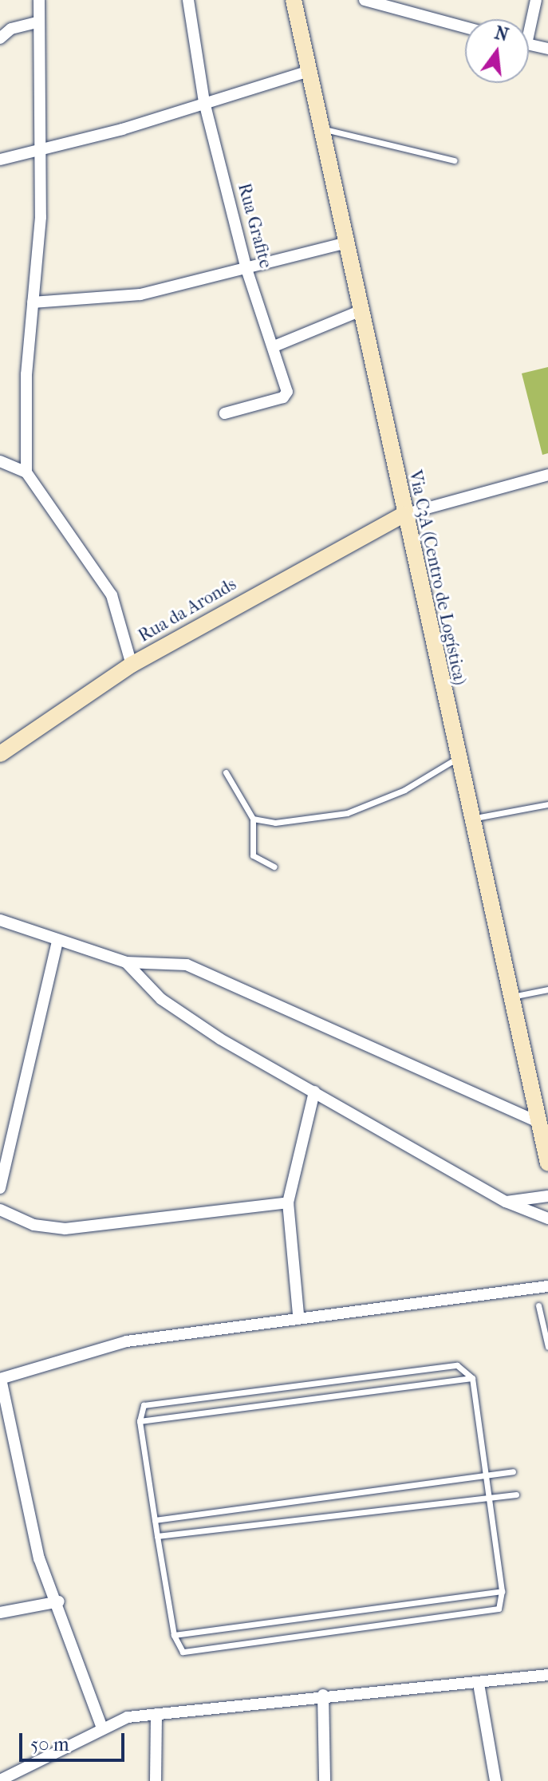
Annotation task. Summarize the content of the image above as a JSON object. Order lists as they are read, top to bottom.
{
  "streets": {
    "street": ["Rua Grafite", "Via C3A (Centro de Logística)", "Rua da Aronds"]
  },
  "crossings": [
    ["Via C3A (Centro de Logística)", "Rua da Aronds"]
  ],
  "scale_bar": "50 m",
  "north": "top"
}
